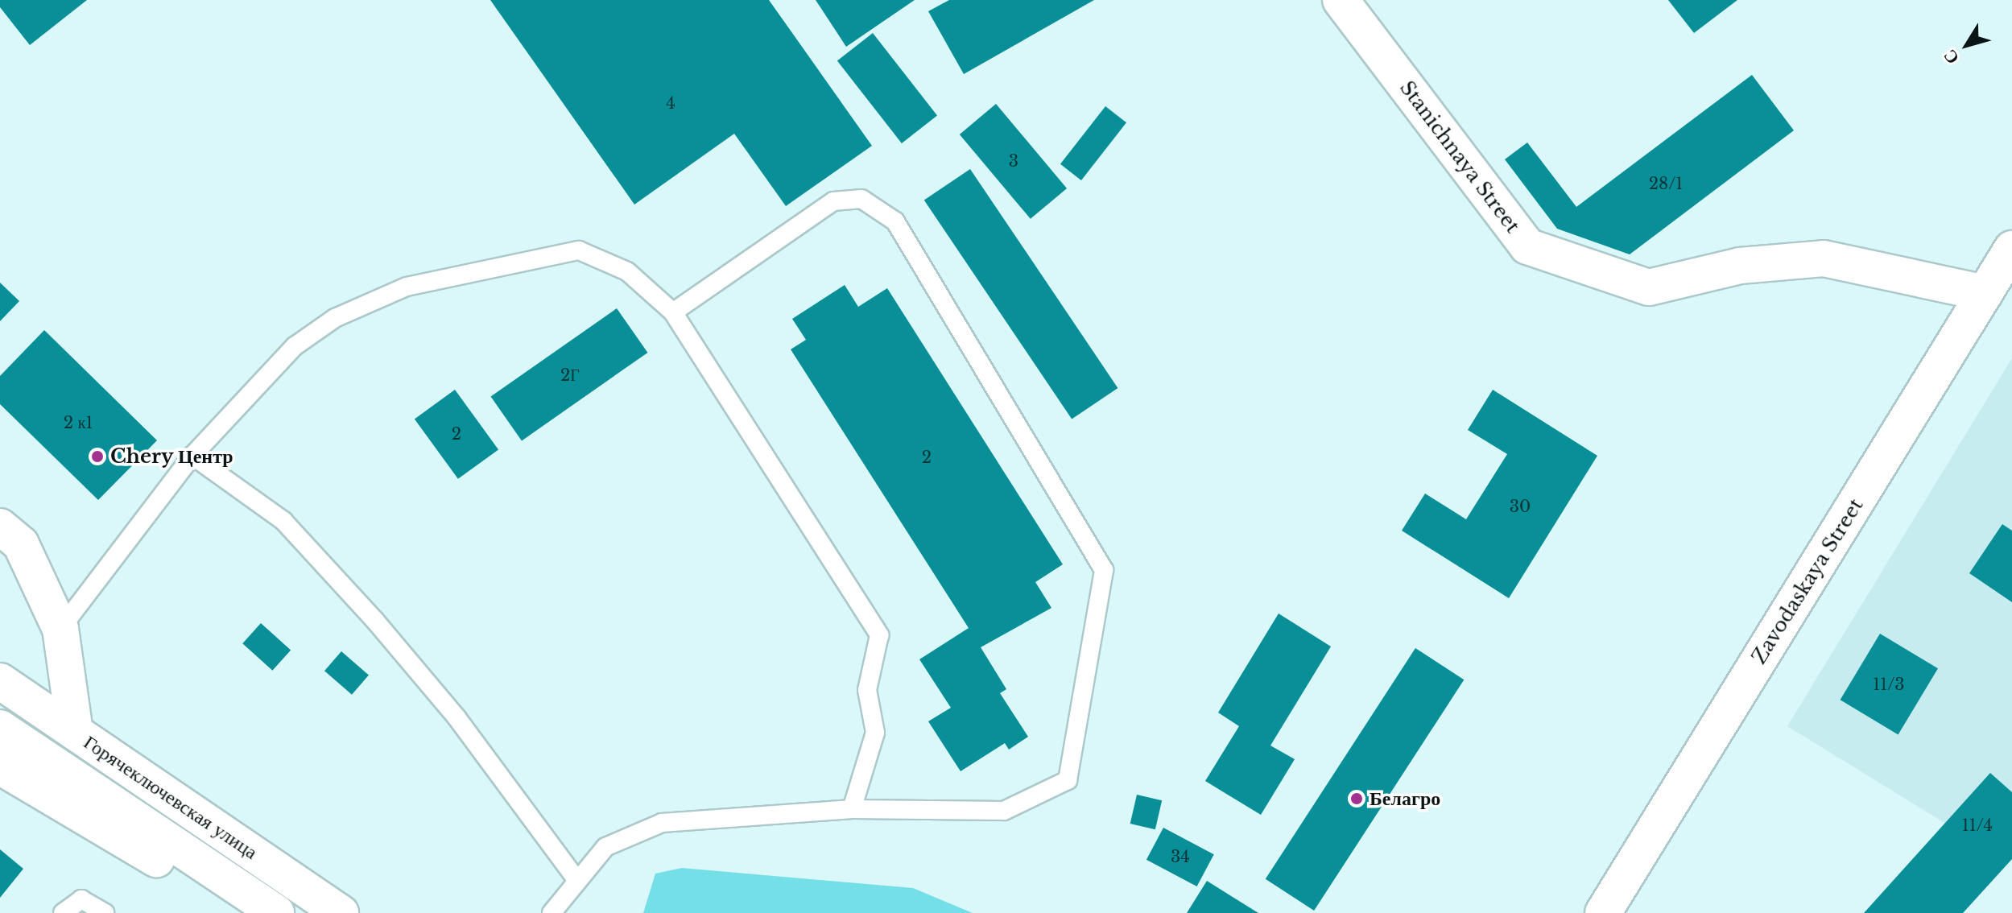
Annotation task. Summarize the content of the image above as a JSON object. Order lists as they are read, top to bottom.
{
  "streets": {
    "street": ["Stanichnaya Street", "Zavodaskaya Street", "Горячеключевская улица"]
  },
  "crossings": [
    ["Stanichnaya Street", "Zavodaskaya Street"]
  ],
  "places": ["Chery Центр", "Белагро"],
  "house_numbers": [
    "4",
    "3",
    "28/1",
    "2Г",
    "2 к1",
    "2",
    "2",
    "30",
    "11/3",
    "11/4",
    "34"
  ],
  "north": "bottom left"
}
